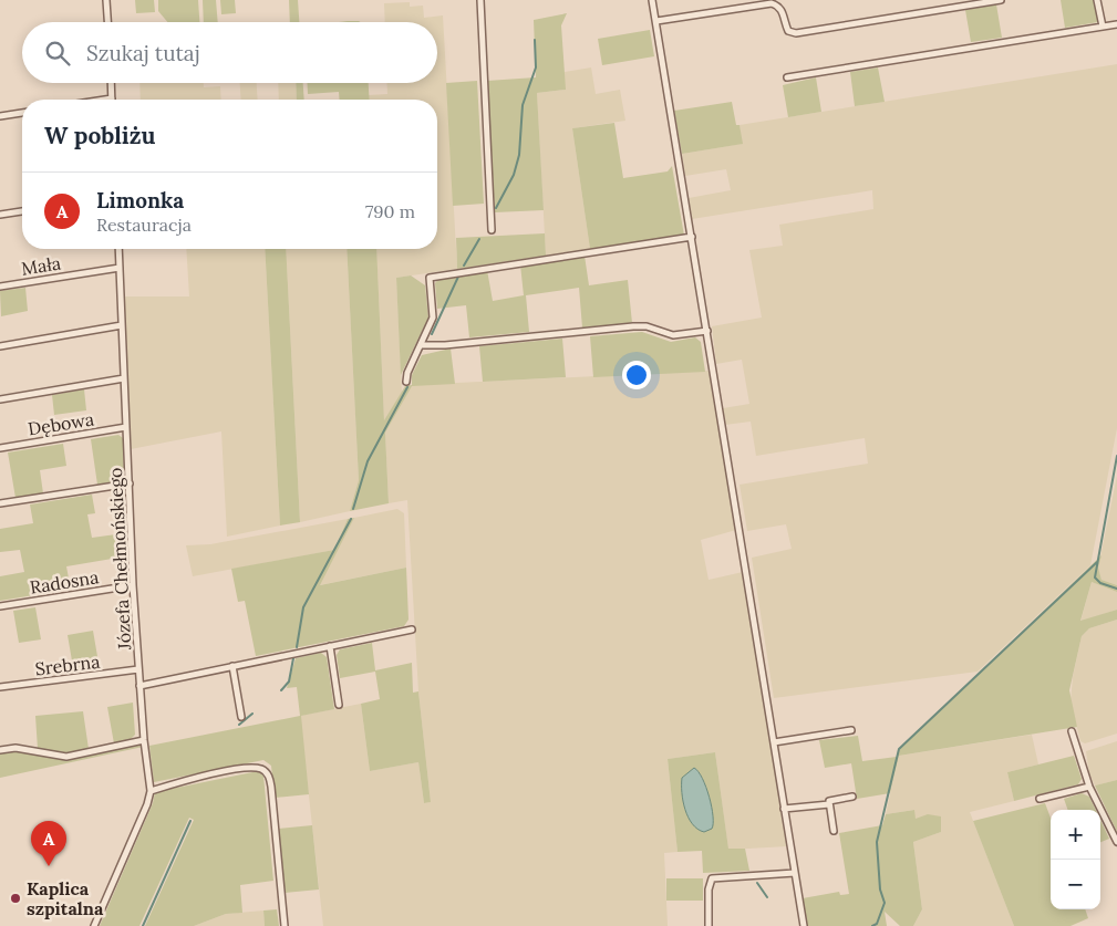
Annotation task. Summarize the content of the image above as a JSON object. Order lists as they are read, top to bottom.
{
  "streets": {
    "street": [
      "Mała",
      "Dębowa",
      "Józefa Chełmońskiego",
      "Radosna",
      "Srebrna"
    ]
  },
  "crossings": [
    ["Mała", "Józefa Chełmońskiego"],
    ["Dębowa", "Józefa Chełmońskiego"],
    ["Józefa Chełmońskiego", "Radosna"],
    ["Józefa Chełmońskiego", "Srebrna"]
  ],
  "places": ["Kaplica szpitalna"],
  "page": {
    "search": "Szukaj tutaj",
    "heading": "W pobliżu",
    "list": [
      {
        "mark": "A",
        "name": "Limonka",
        "note": "Restauracja",
        "value": "790 m"
      }
    ],
    "map_buttons": ["+", "−"],
    "pins": "A"
  }
}
